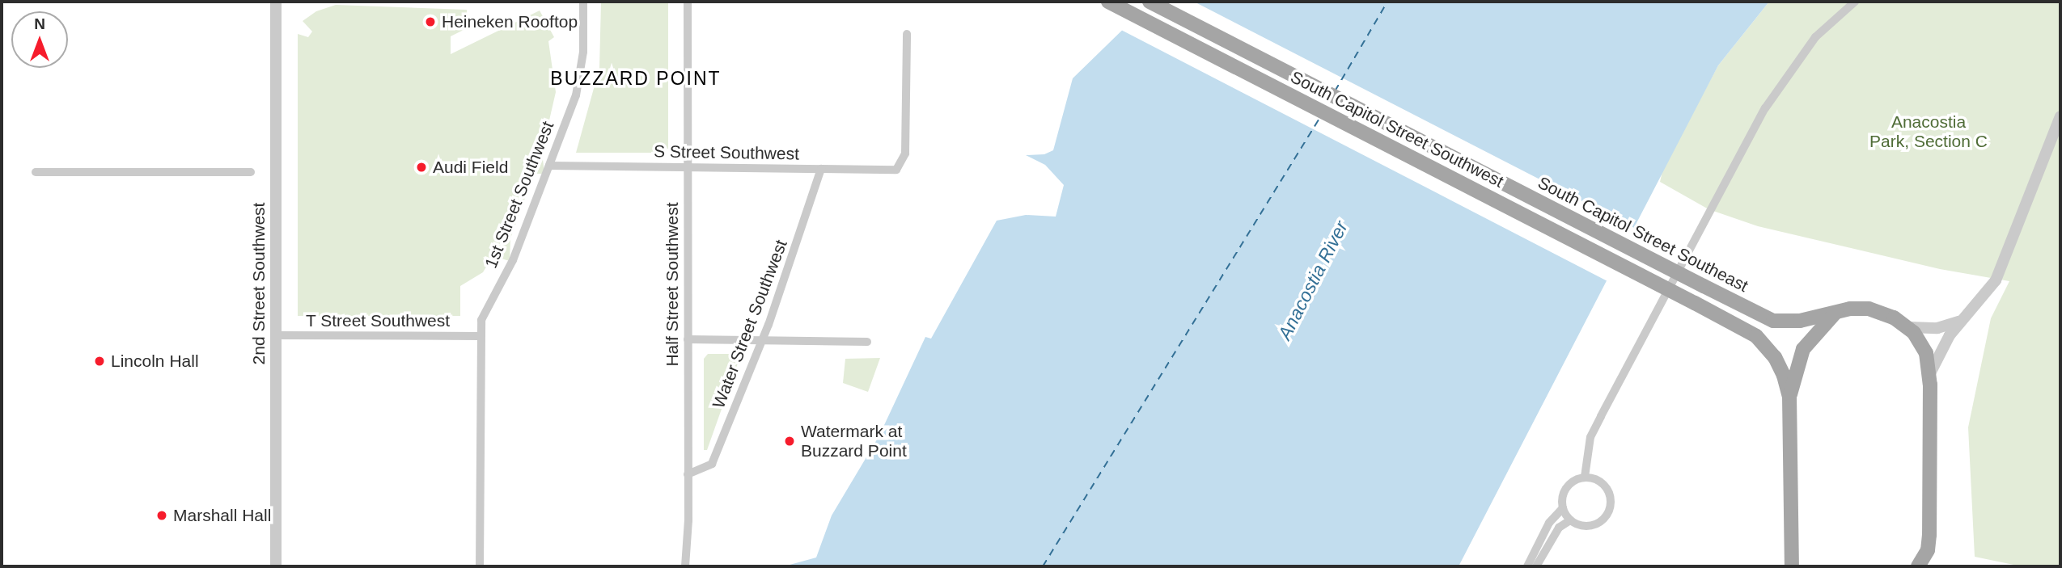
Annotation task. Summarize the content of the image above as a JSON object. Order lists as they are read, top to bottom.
{
  "streets": {
    "main road": ["South Capitol Street Southwest", "South Capitol Street Southeast"],
    "street": [
      "S Street Southwest",
      "1st Street Southwest",
      "2nd Street Southwest",
      "Half Street Southwest",
      "T Street Southwest",
      "Water Street Southwest"
    ]
  },
  "crossings": [
    ["S Street Southwest", "1st Street Southwest"],
    ["S Street Southwest", "Half Street Southwest"],
    ["S Street Southwest", "Water Street Southwest"],
    ["1st Street Southwest", "T Street Southwest"],
    ["2nd Street Southwest", "T Street Southwest"],
    ["Half Street Southwest", "Water Street Southwest"]
  ],
  "districts": ["BUZZARD POINT"],
  "water": ["Anacostia River"],
  "parks": ["Anacostia Park, Section C"],
  "places": [
    "Heineken Rooftop",
    "Audi Field",
    "Lincoln Hall",
    "Watermark at Buzzard Point",
    "Marshall Hall"
  ],
  "north": "top"
}
